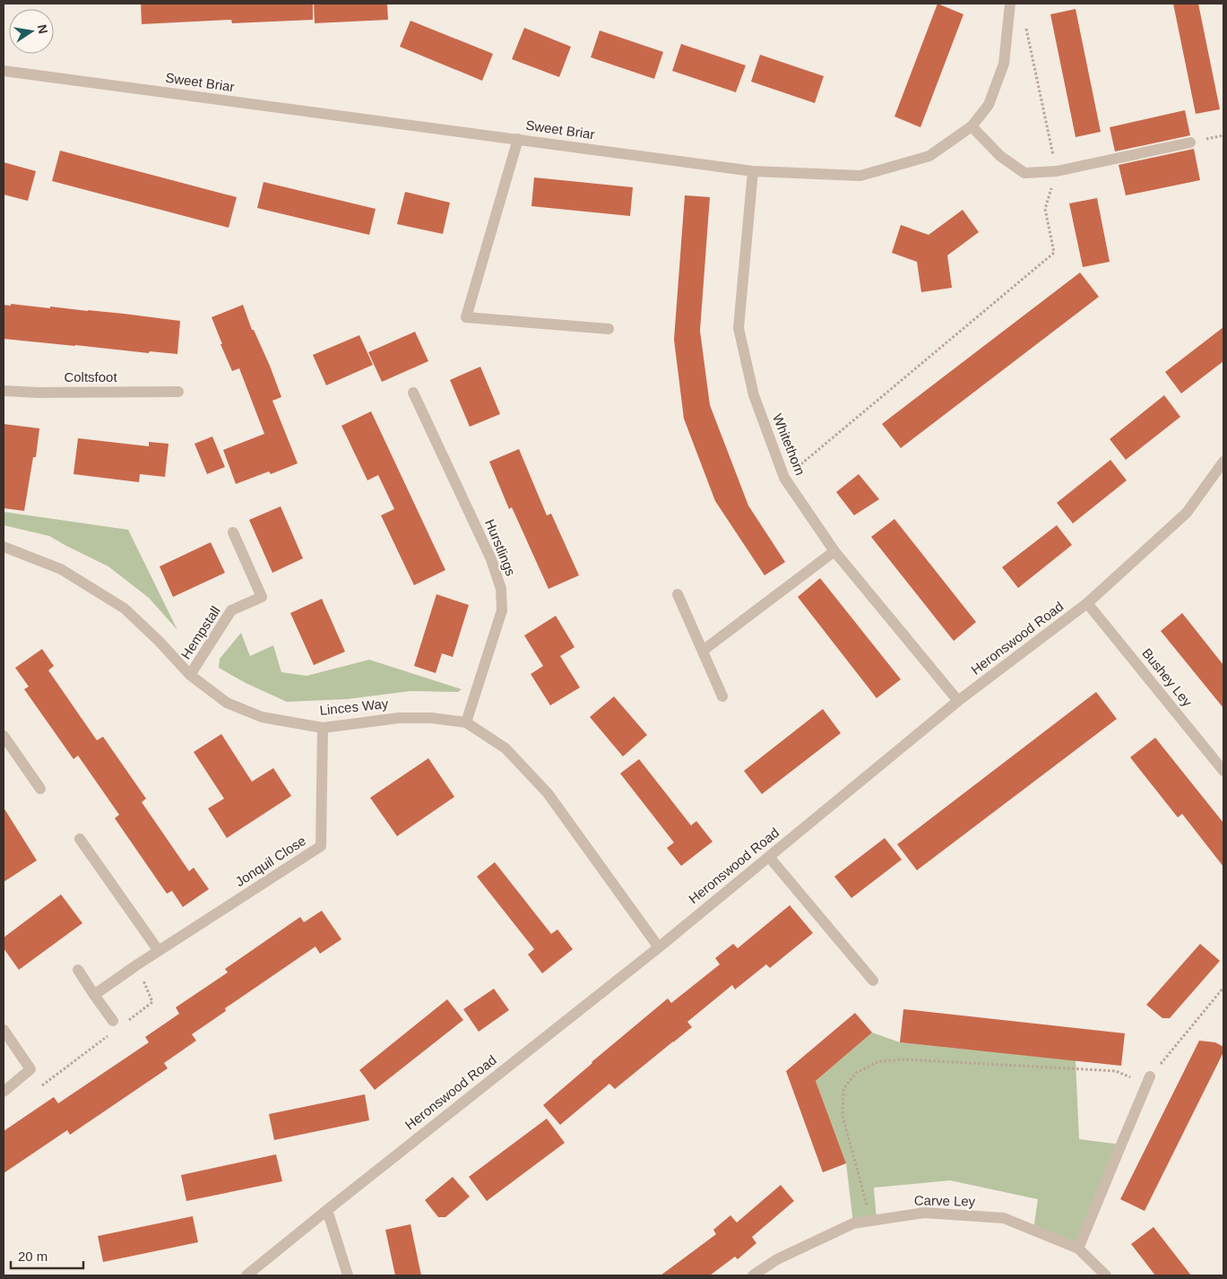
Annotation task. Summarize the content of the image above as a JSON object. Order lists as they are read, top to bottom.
{
  "streets": {
    "street": [
      "Sweet Briar",
      "Coltsfoot",
      "Whitethorn",
      "Hurstlings",
      "Hempstall",
      "Heronswood Road",
      "Bushey Ley",
      "Linces Way",
      "Jonquil Close",
      "Carve Ley"
    ]
  },
  "crossings": [
    ["Sweet Briar", "Whitethorn"],
    ["Whitethorn", "Heronswood Road"],
    ["Hurstlings", "Linces Way"],
    ["Hempstall", "Linces Way"],
    ["Heronswood Road", "Bushey Ley"],
    ["Heronswood Road", "Linces Way"],
    ["Linces Way", "Jonquil Close"]
  ],
  "scale_bar": "20 m",
  "north": "right"
}
